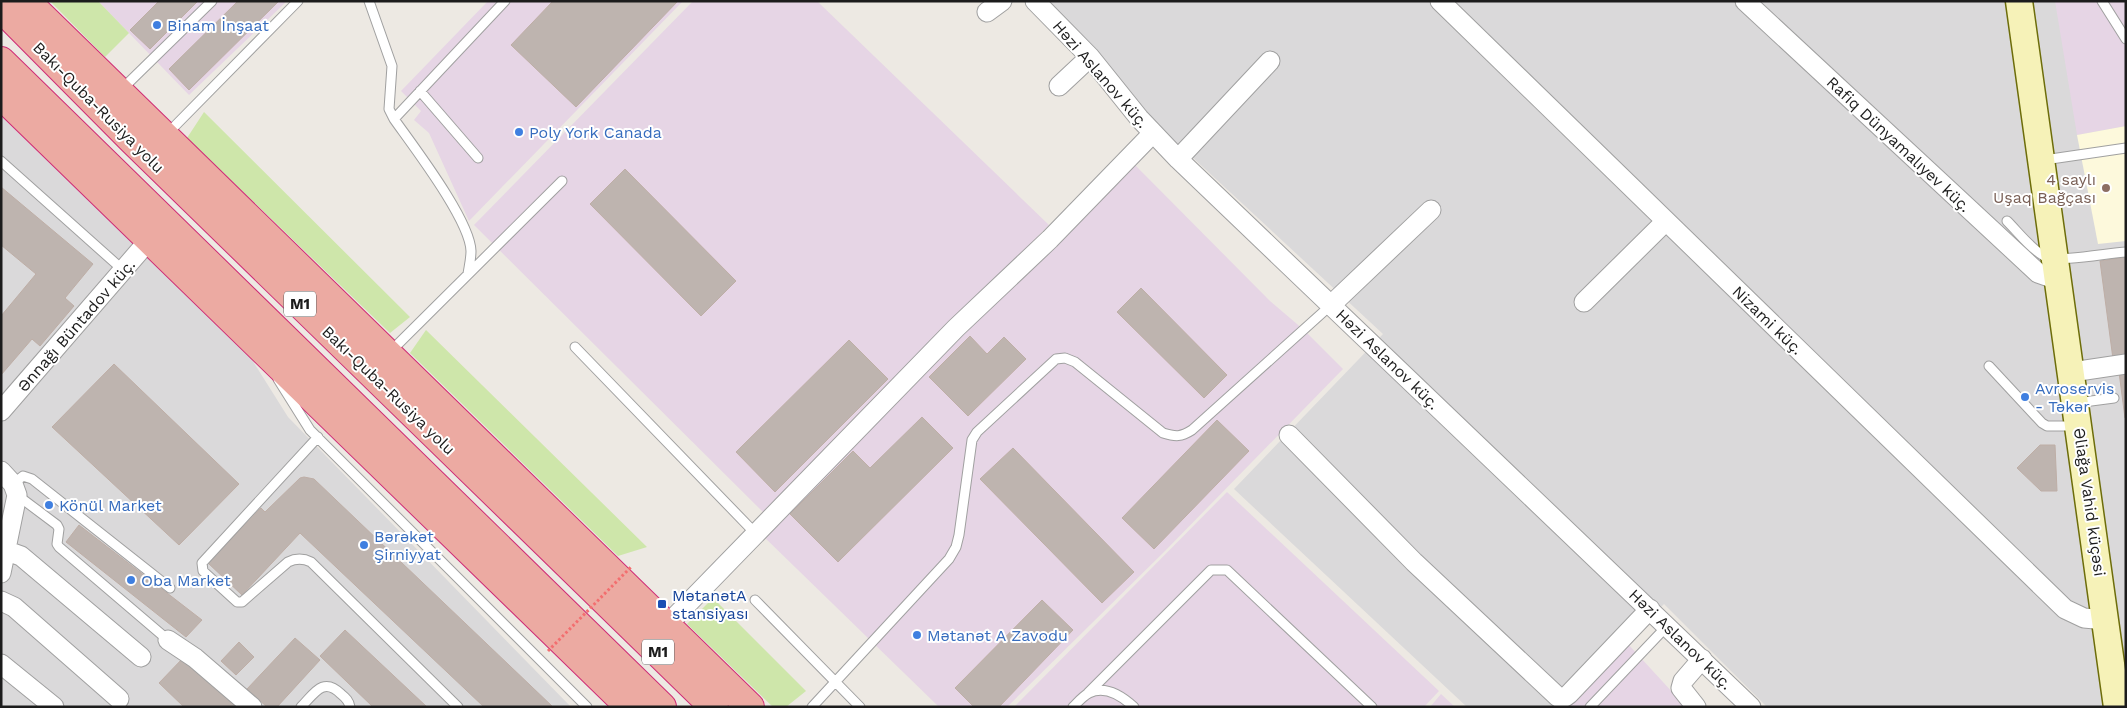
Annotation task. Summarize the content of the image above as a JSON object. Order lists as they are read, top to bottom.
{
  "streets": {
    "highway": ["Bakı-Quba-Rusiya yolu", "M1"],
    "main road": ["Əliağa Vahid küçəsi"],
    "street": [
      "Həzi Aslanov küç.",
      "Rafiq Dünyamalıyev küç.",
      "Nizami küç.",
      "Ənnağı Büntadov küç."
    ]
  },
  "crossings": [
    ["Rafiq Dünyamalıyev küç.", "Əliağa Vahid küçəsi"],
    ["Nizami küç.", "Əliağa Vahid küçəsi"]
  ],
  "places": {
    "other": [
      "Binam İnşaat",
      "Poly York Canada",
      "4 saylı Uşaq Bağçası",
      "Avroservis - Təkər",
      "Könül Market",
      "Bərəkət Şirniyyat",
      "Oba Market",
      "Mətanət A Zavodu"
    ],
    "transit": ["MətanətA stansiyası"]
  }
}
